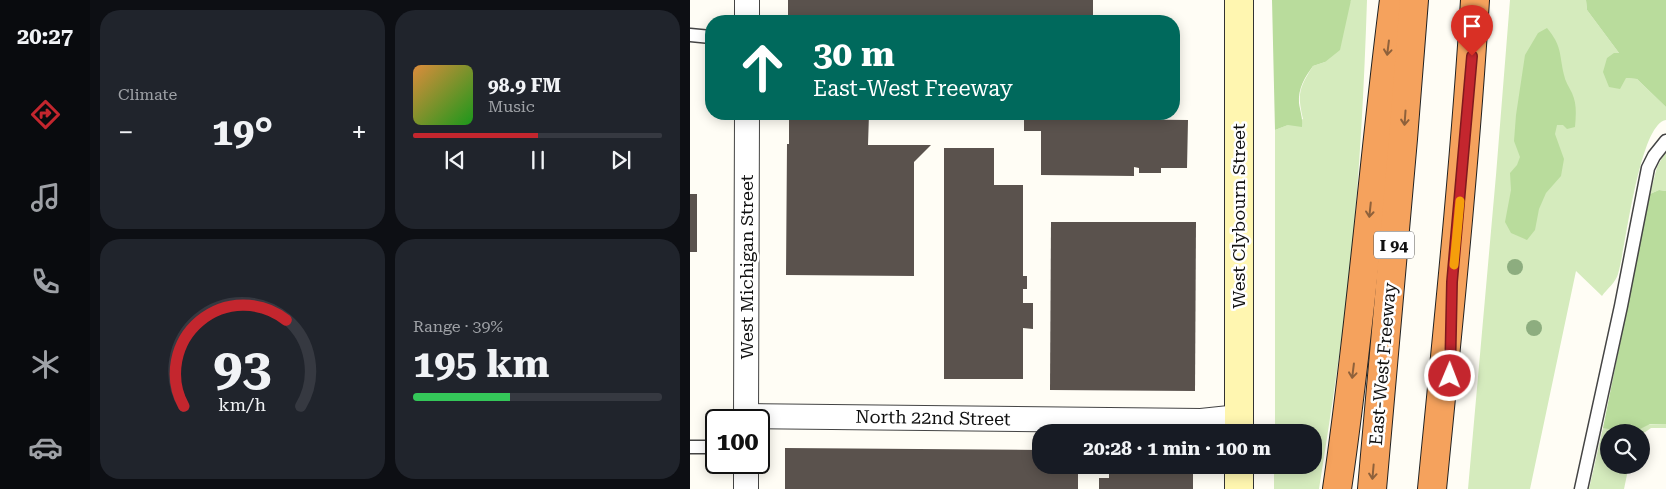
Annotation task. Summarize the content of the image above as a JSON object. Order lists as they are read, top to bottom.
{
  "streets": {
    "highway": ["I 94", "East-West Freeway"],
    "street": ["West Clybourn Street", "West Michigan Street", "North 22nd Street"]
  },
  "page": {
    "tabs": "20:27",
    "tile": [
      "Climate",
      ["Range · 39%", "195 km"]
    ],
    "turn": ["30 m", "East-West Freeway"],
    "song": ["98.9 FM", "Music"],
    "heat": ["−", "19°", "+"],
    "limit": "100",
    "trip": "20:28 · 1 min · 100 m",
    "gauge": ["93", "km/h"]
  }
}
